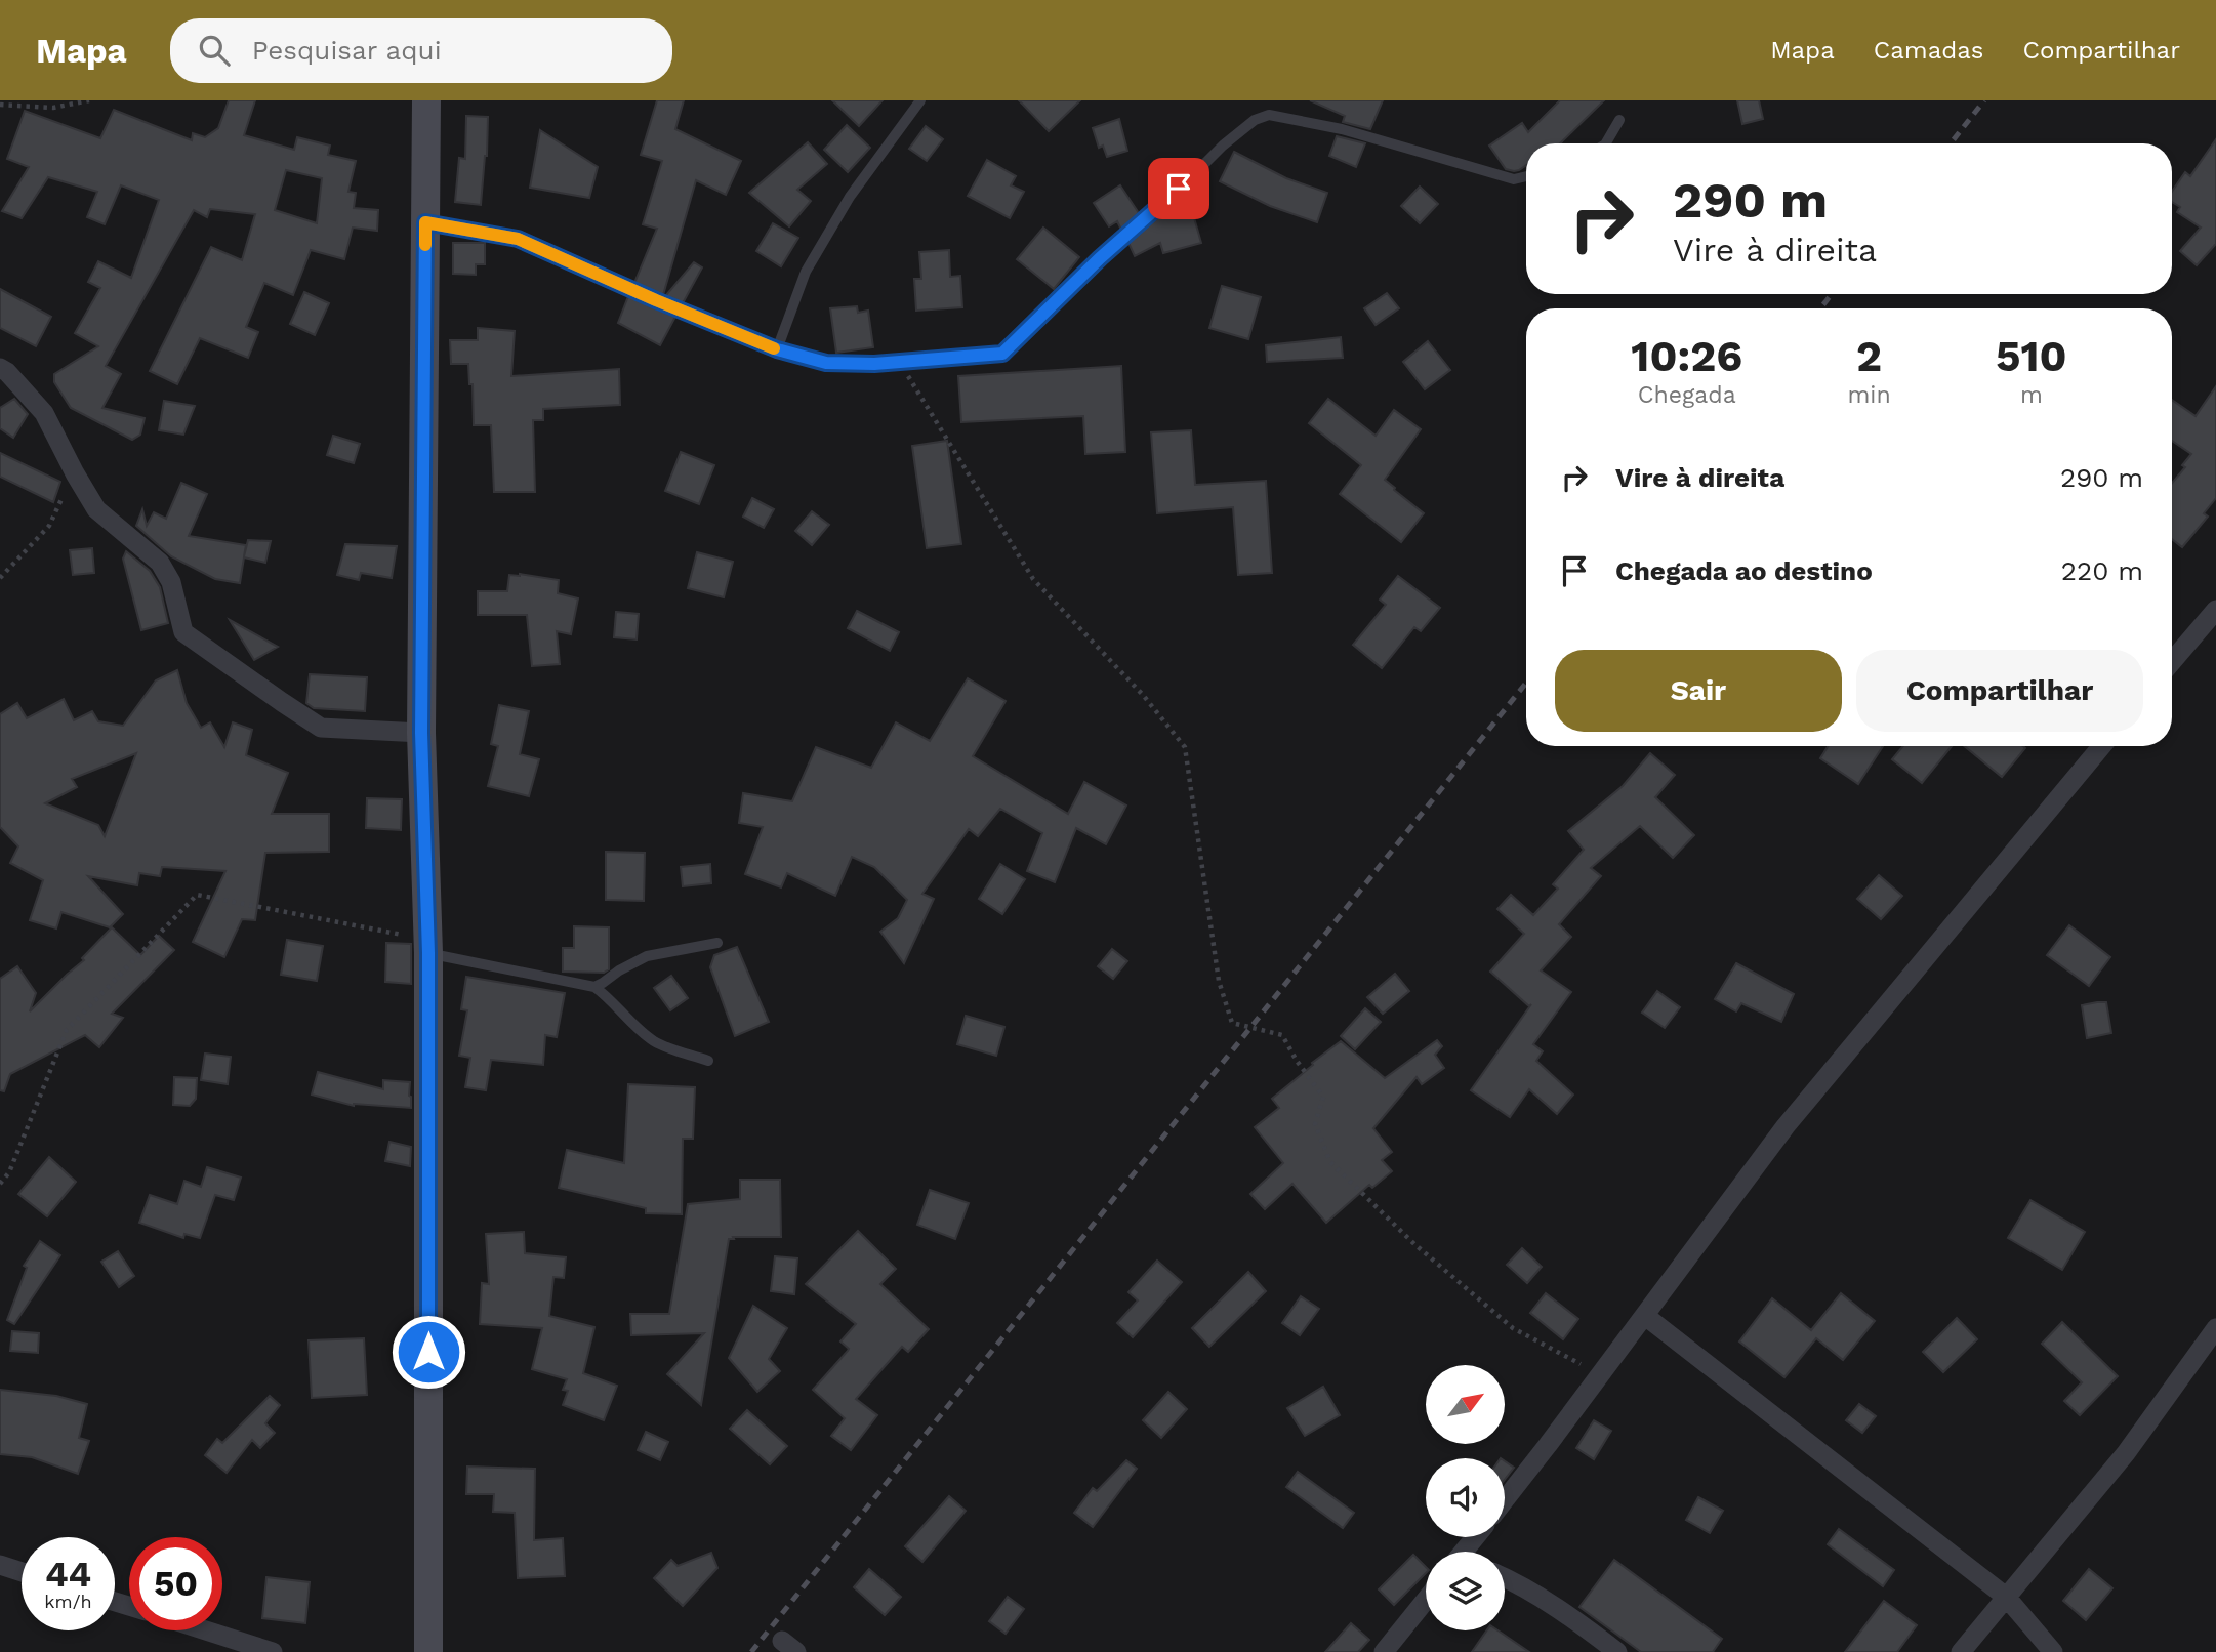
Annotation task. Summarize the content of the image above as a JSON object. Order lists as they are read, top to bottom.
{
  "north": "top right",
  "page": {
    "header": "Mapa",
    "search": "Pesquisar aqui",
    "nav": ["Mapa", "Camadas", "Compartilhar"],
    "turn": ["290 m", "Vire à direita"],
    "eta": [
      "10:26",
      "Chegada",
      "2",
      "min",
      "510",
      "m"
    ],
    "list": [
      {
        "name": "Vire à direita",
        "value": "290 m"
      },
      {
        "name": "Chegada ao destino",
        "value": "220 m"
      }
    ],
    "buttons": ["Sair", "Compartilhar"],
    "speed": "44 km/h",
    "limit": "50"
  }
}
